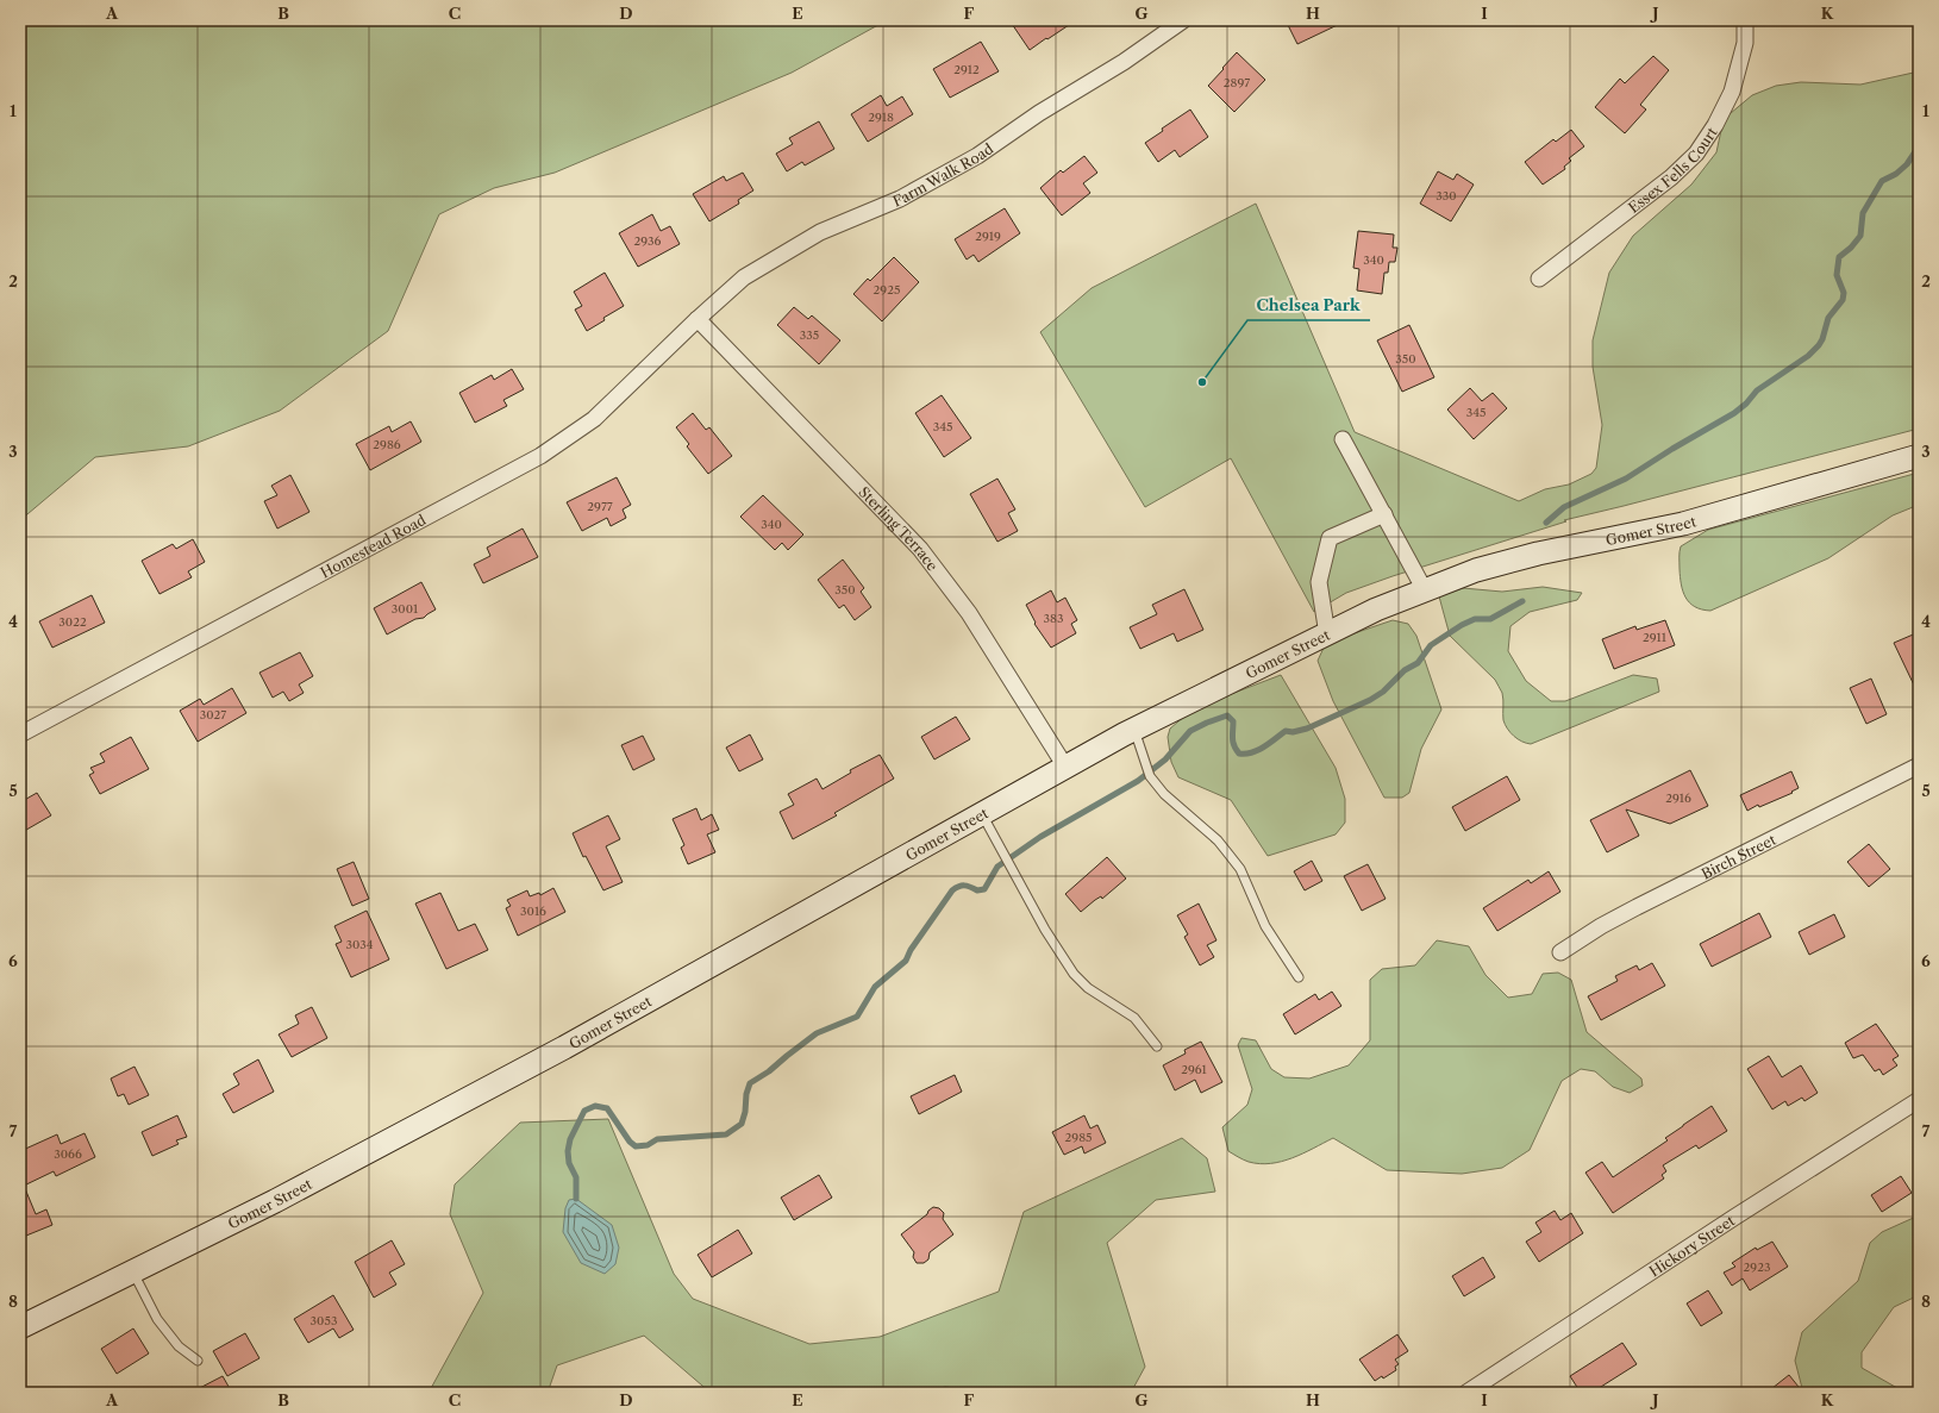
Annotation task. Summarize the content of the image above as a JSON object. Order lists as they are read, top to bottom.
{
  "streets": {
    "street": [
      "Essex Fells Court",
      "Farm Walk Road",
      "Sterling Terrace",
      "Gomer Street",
      "Homestead Road",
      "Birch Street",
      "Hickory Street"
    ]
  },
  "crossings": [
    ["Farm Walk Road", "Sterling Terrace"],
    ["Farm Walk Road", "Homestead Road"],
    ["Sterling Terrace", "Gomer Street"],
    ["Sterling Terrace", "Homestead Road"]
  ],
  "places": ["Chelsea Park"],
  "house_numbers": [
    "2912",
    "2897",
    "2918",
    "330",
    "2919",
    "2936",
    "340",
    "2925",
    "335",
    "350",
    "345",
    "345",
    "2986",
    "2977",
    "340",
    "350",
    "3001",
    "383",
    "3022",
    "2911",
    "3027",
    "2916",
    "3016",
    "3034",
    "2961",
    "2985",
    "3066",
    "2923",
    "3053"
  ],
  "grid": {
    "columns": [
      "A",
      "B",
      "C",
      "D",
      "E",
      "F",
      "G",
      "H",
      "I",
      "J",
      "K"
    ],
    "rows": [
      "1",
      "2",
      "3",
      "4",
      "5",
      "6",
      "7",
      "8"
    ]
  }
}
